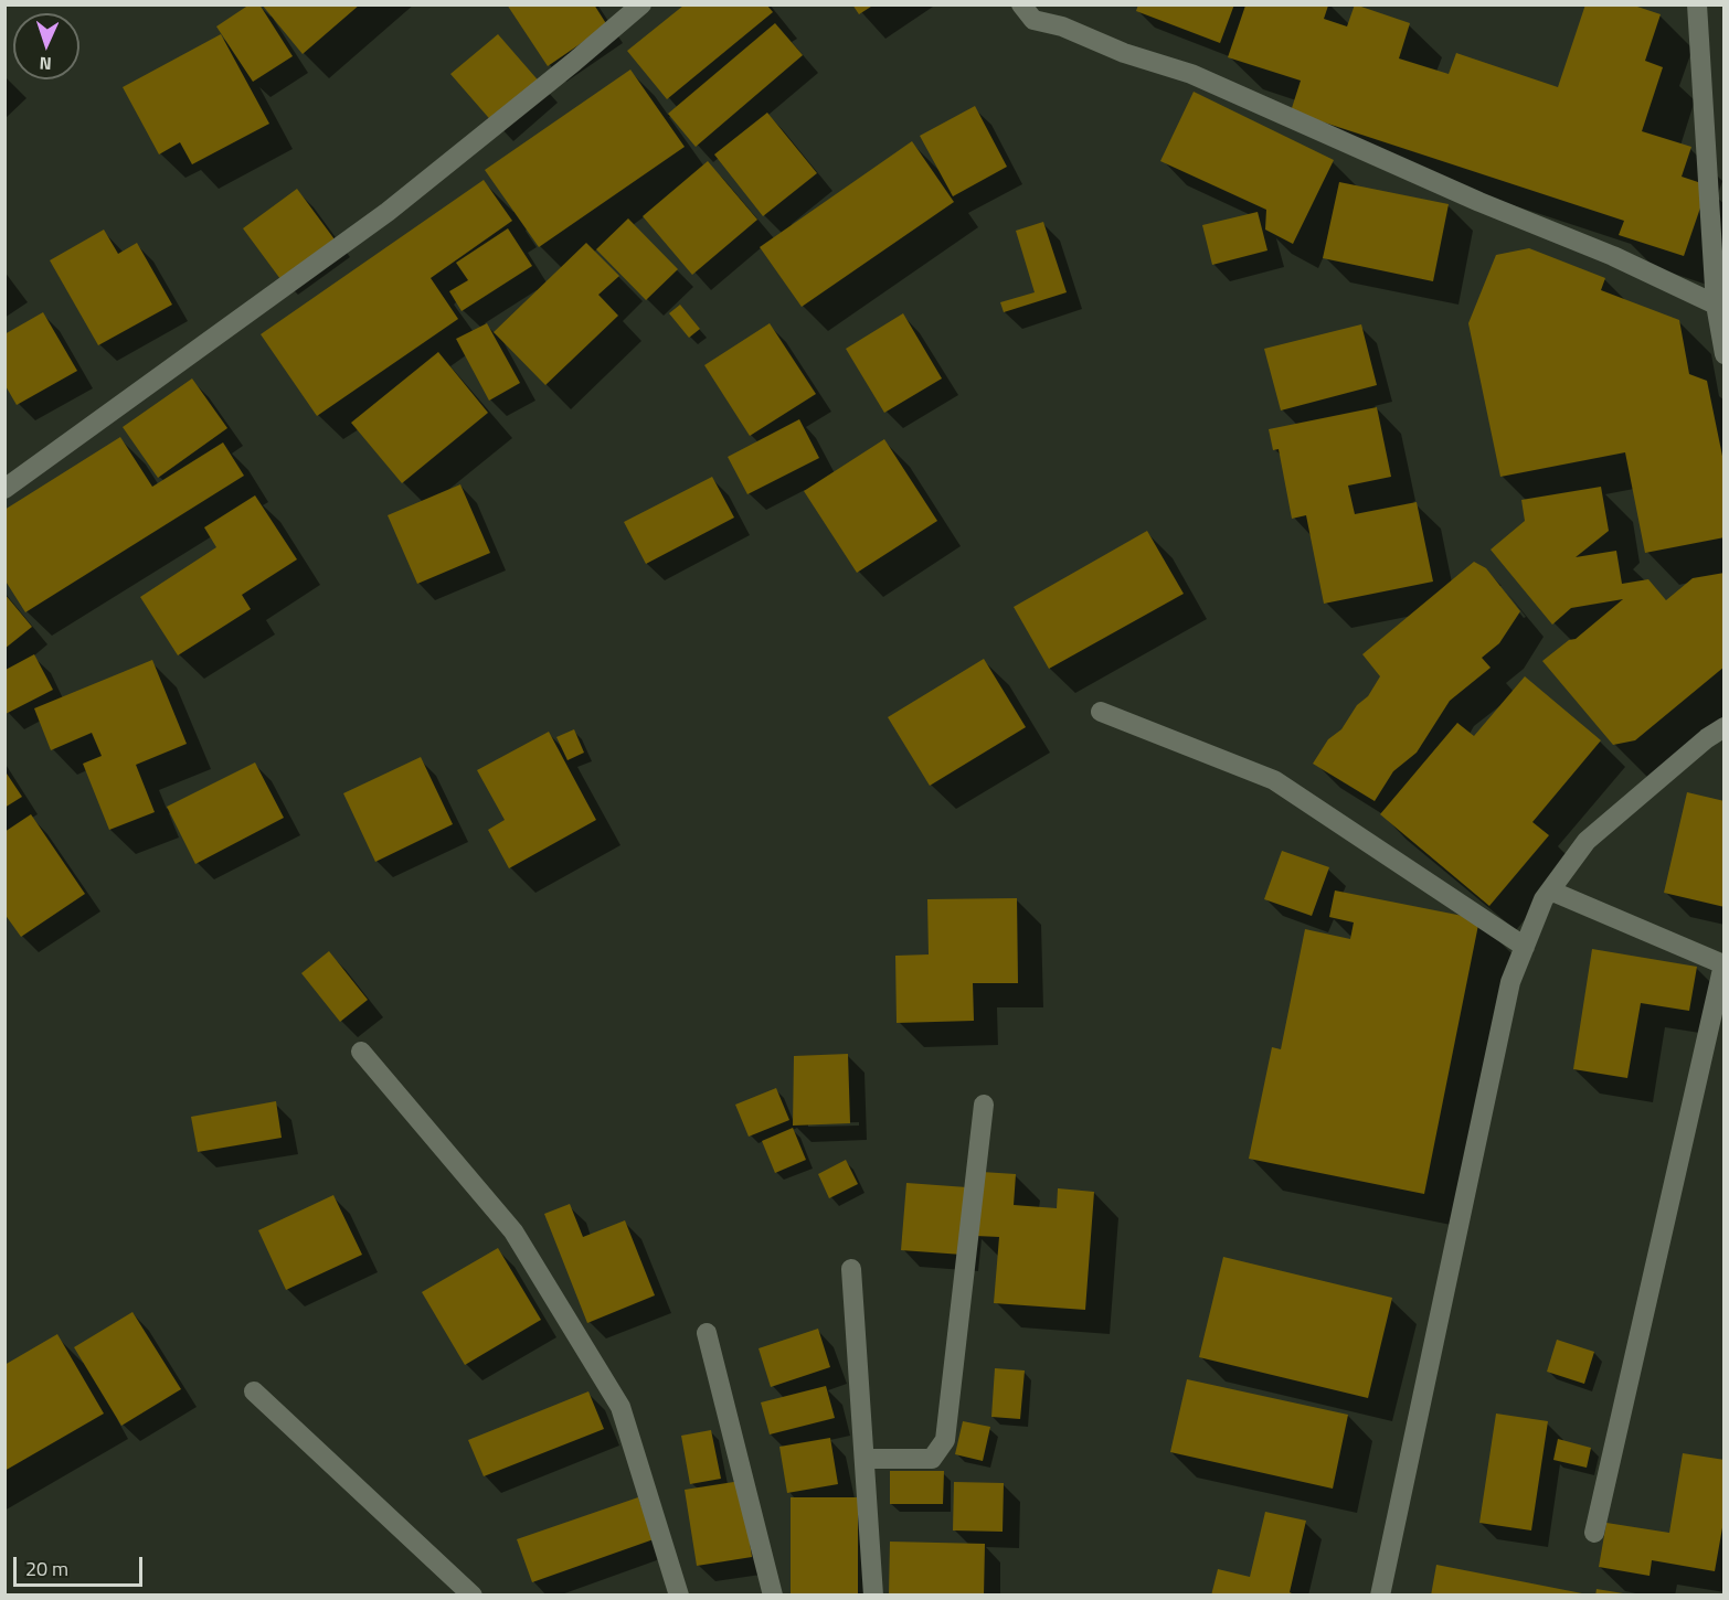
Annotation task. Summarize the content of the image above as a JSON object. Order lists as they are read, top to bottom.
{
  "scale_bar": "20 m",
  "north": "bottom"
}
